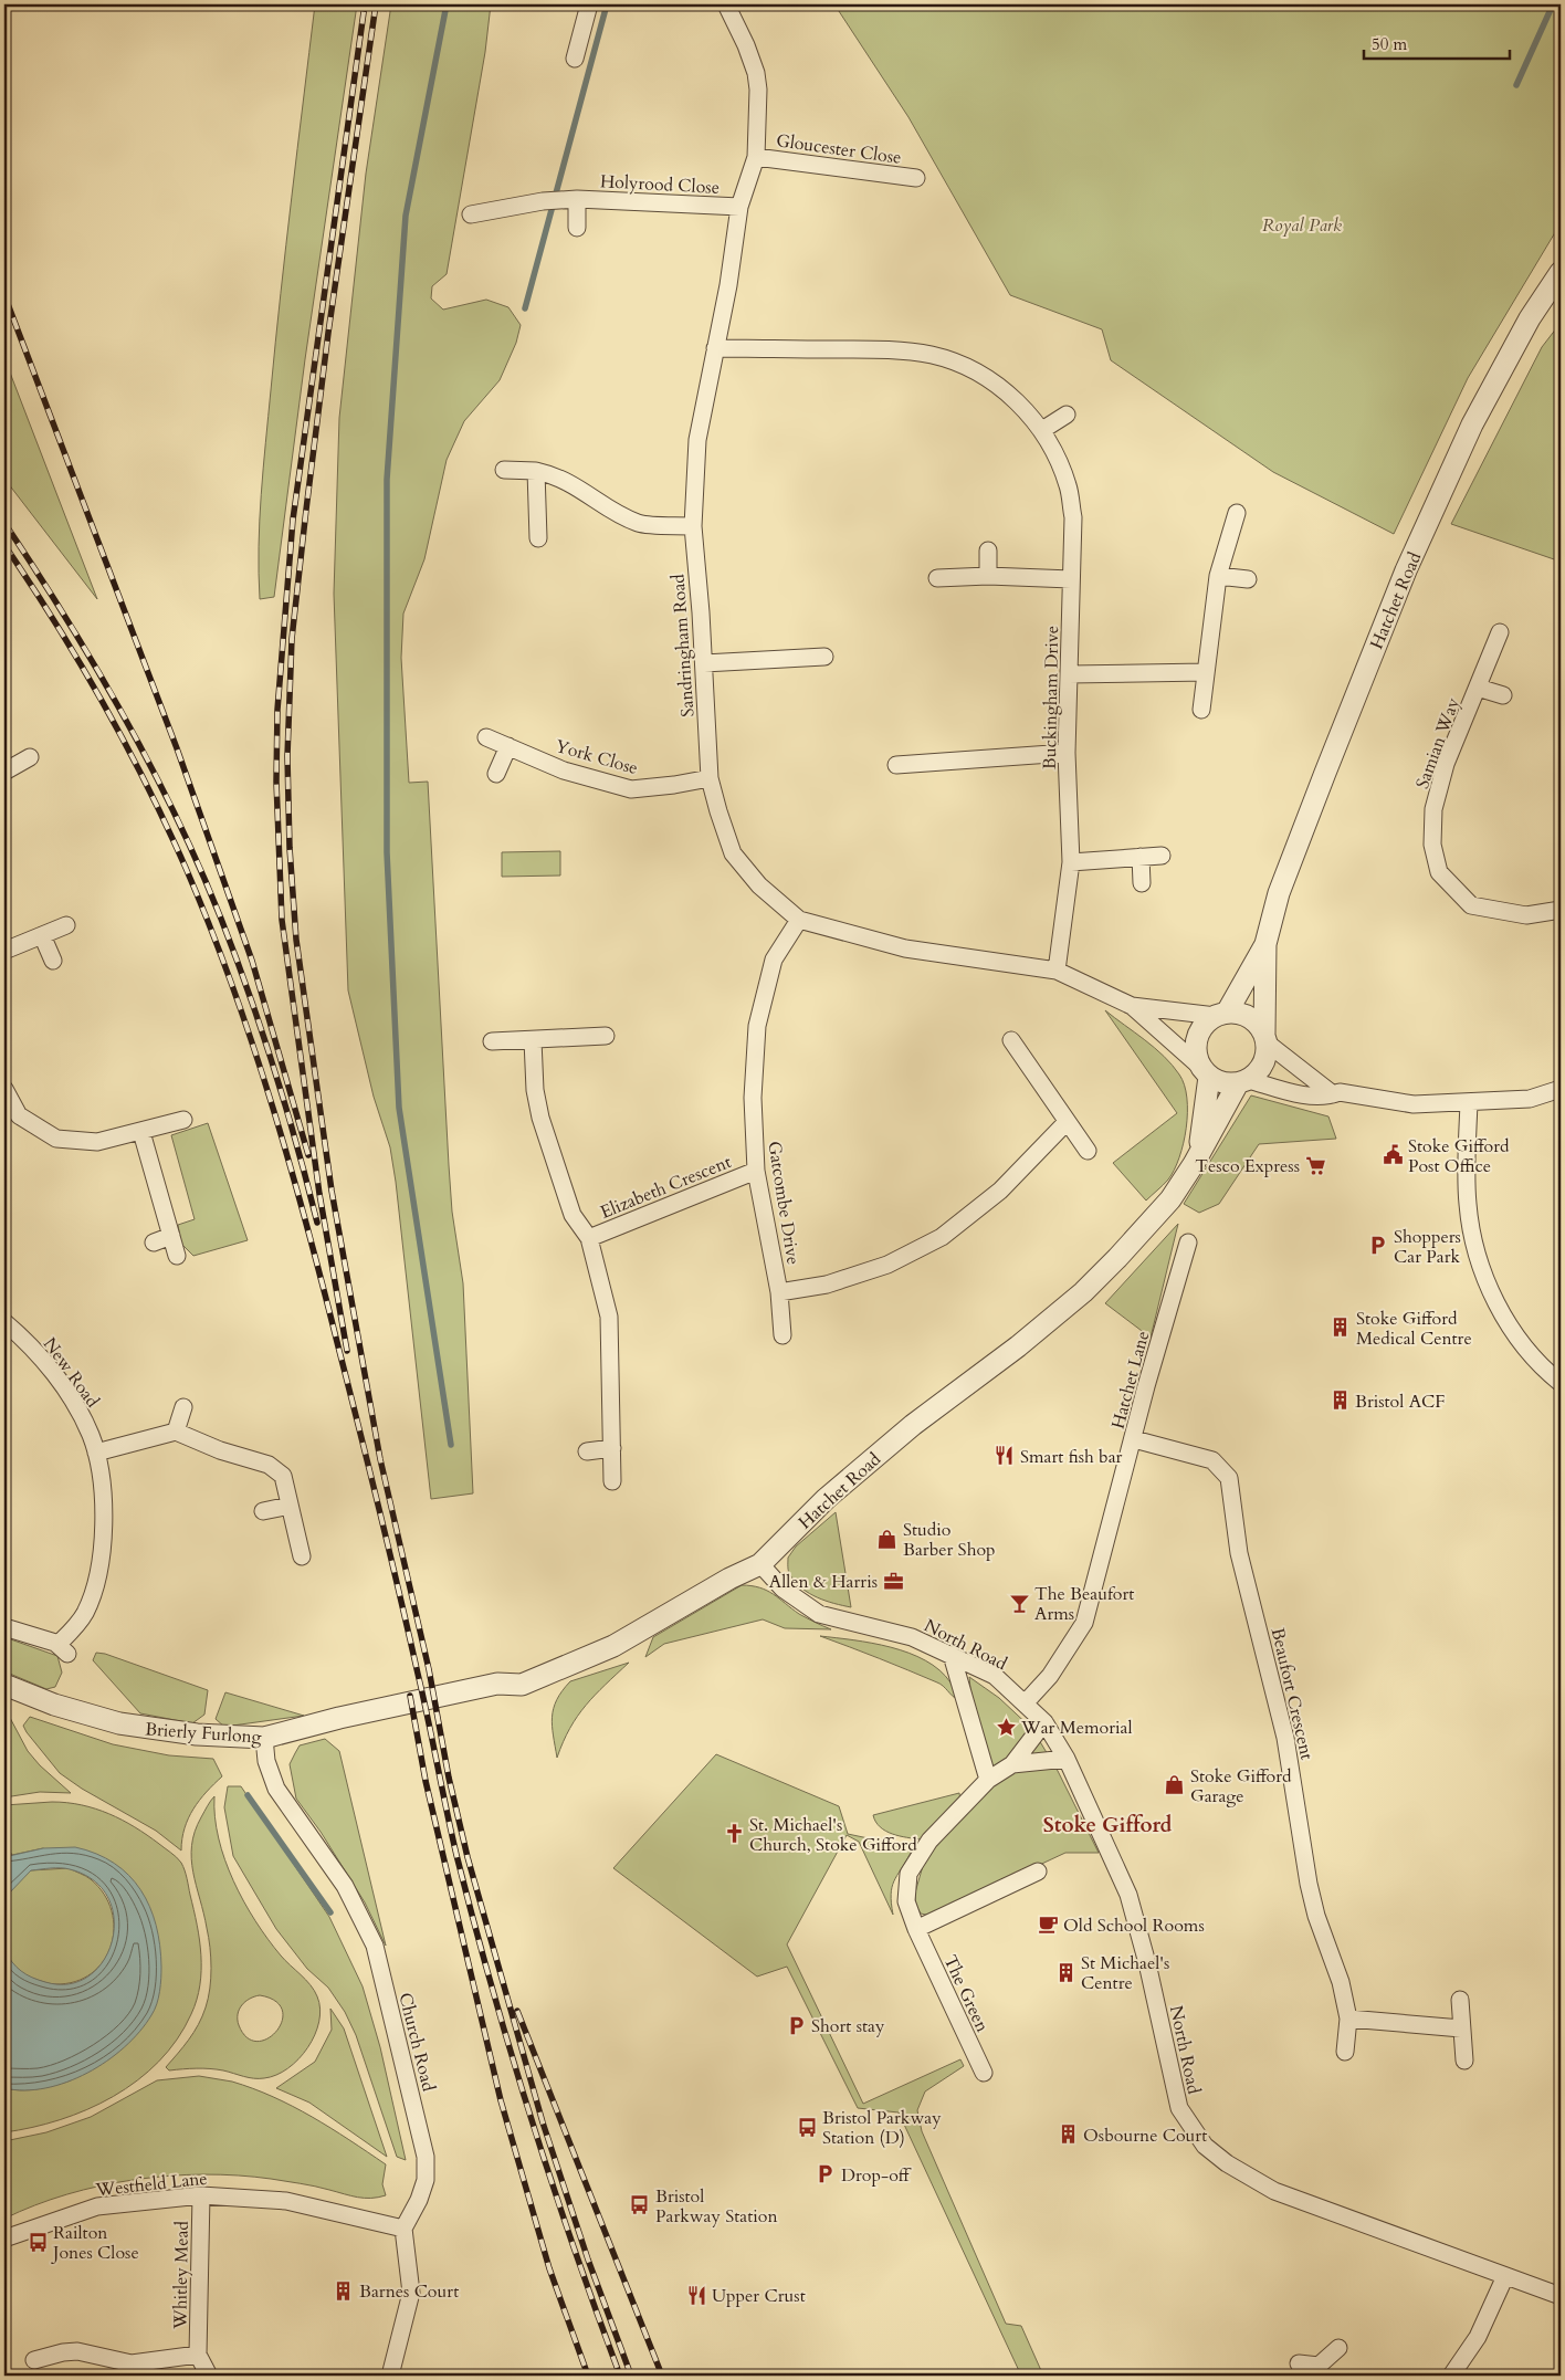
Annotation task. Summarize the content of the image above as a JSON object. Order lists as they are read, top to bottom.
{
  "streets": {
    "street": [
      "Gloucester Close",
      "Holyrood Close",
      "Hatchet Road",
      "Sandringham Road",
      "Buckingham Drive",
      "Samian Way",
      "York Close",
      "Elizabeth Crescent",
      "Gatcombe Drive",
      "New Road",
      "Hatchet Lane",
      "North Road",
      "Beaufort Crescent",
      "Brierly Furlong",
      "The Green",
      "Church Road",
      "Westfield Lane",
      "Whitley Mead"
    ]
  },
  "crossings": [
    ["Gloucester Close", "Sandringham Road"],
    ["Holyrood Close", "Sandringham Road"],
    ["Hatchet Road", "Sandringham Road"],
    ["Hatchet Road", "North Road"],
    ["Hatchet Road", "Brierly Furlong"],
    ["Sandringham Road", "Buckingham Drive"],
    ["Sandringham Road", "York Close"],
    ["Sandringham Road", "Gatcombe Drive"],
    ["Elizabeth Crescent", "Gatcombe Drive"],
    ["Hatchet Lane", "North Road"],
    ["Hatchet Lane", "Beaufort Crescent"],
    ["North Road", "The Green"],
    ["Brierly Furlong", "Church Road"],
    ["Church Road", "Westfield Lane"],
    ["Westfield Lane", "Whitley Mead"]
  ],
  "districts": ["Stoke Gifford"],
  "parks": ["Royal Park"],
  "places": {
    "public building": ["Stoke Gifford Post Office"],
    "supermarket": ["Tesco Express"],
    "parking": ["Shoppers Car Park", "Short stay", "Drop-off"],
    "building": [
      "Stoke Gifford Medical Centre",
      "Bristol ACF",
      "St Michael's Centre",
      "Osbourne Court",
      "Barnes Court"
    ],
    "restaurant": ["Smart fish bar", "Upper Crust"],
    "shop": ["Studio Barber Shop", "Stoke Gifford Garage"],
    "office": ["Allen & Harris"],
    "bar": ["The Beaufort Arms"],
    "place": ["War Memorial"],
    "church": ["St. Michael's Church, Stoke Gifford"],
    "cafe": ["Old School Rooms"],
    "bus stop": ["Bristol Parkway Station (D)", "Bristol Parkway Station", "Railton Jones Close"]
  },
  "scale_bar": "50 m"
}
